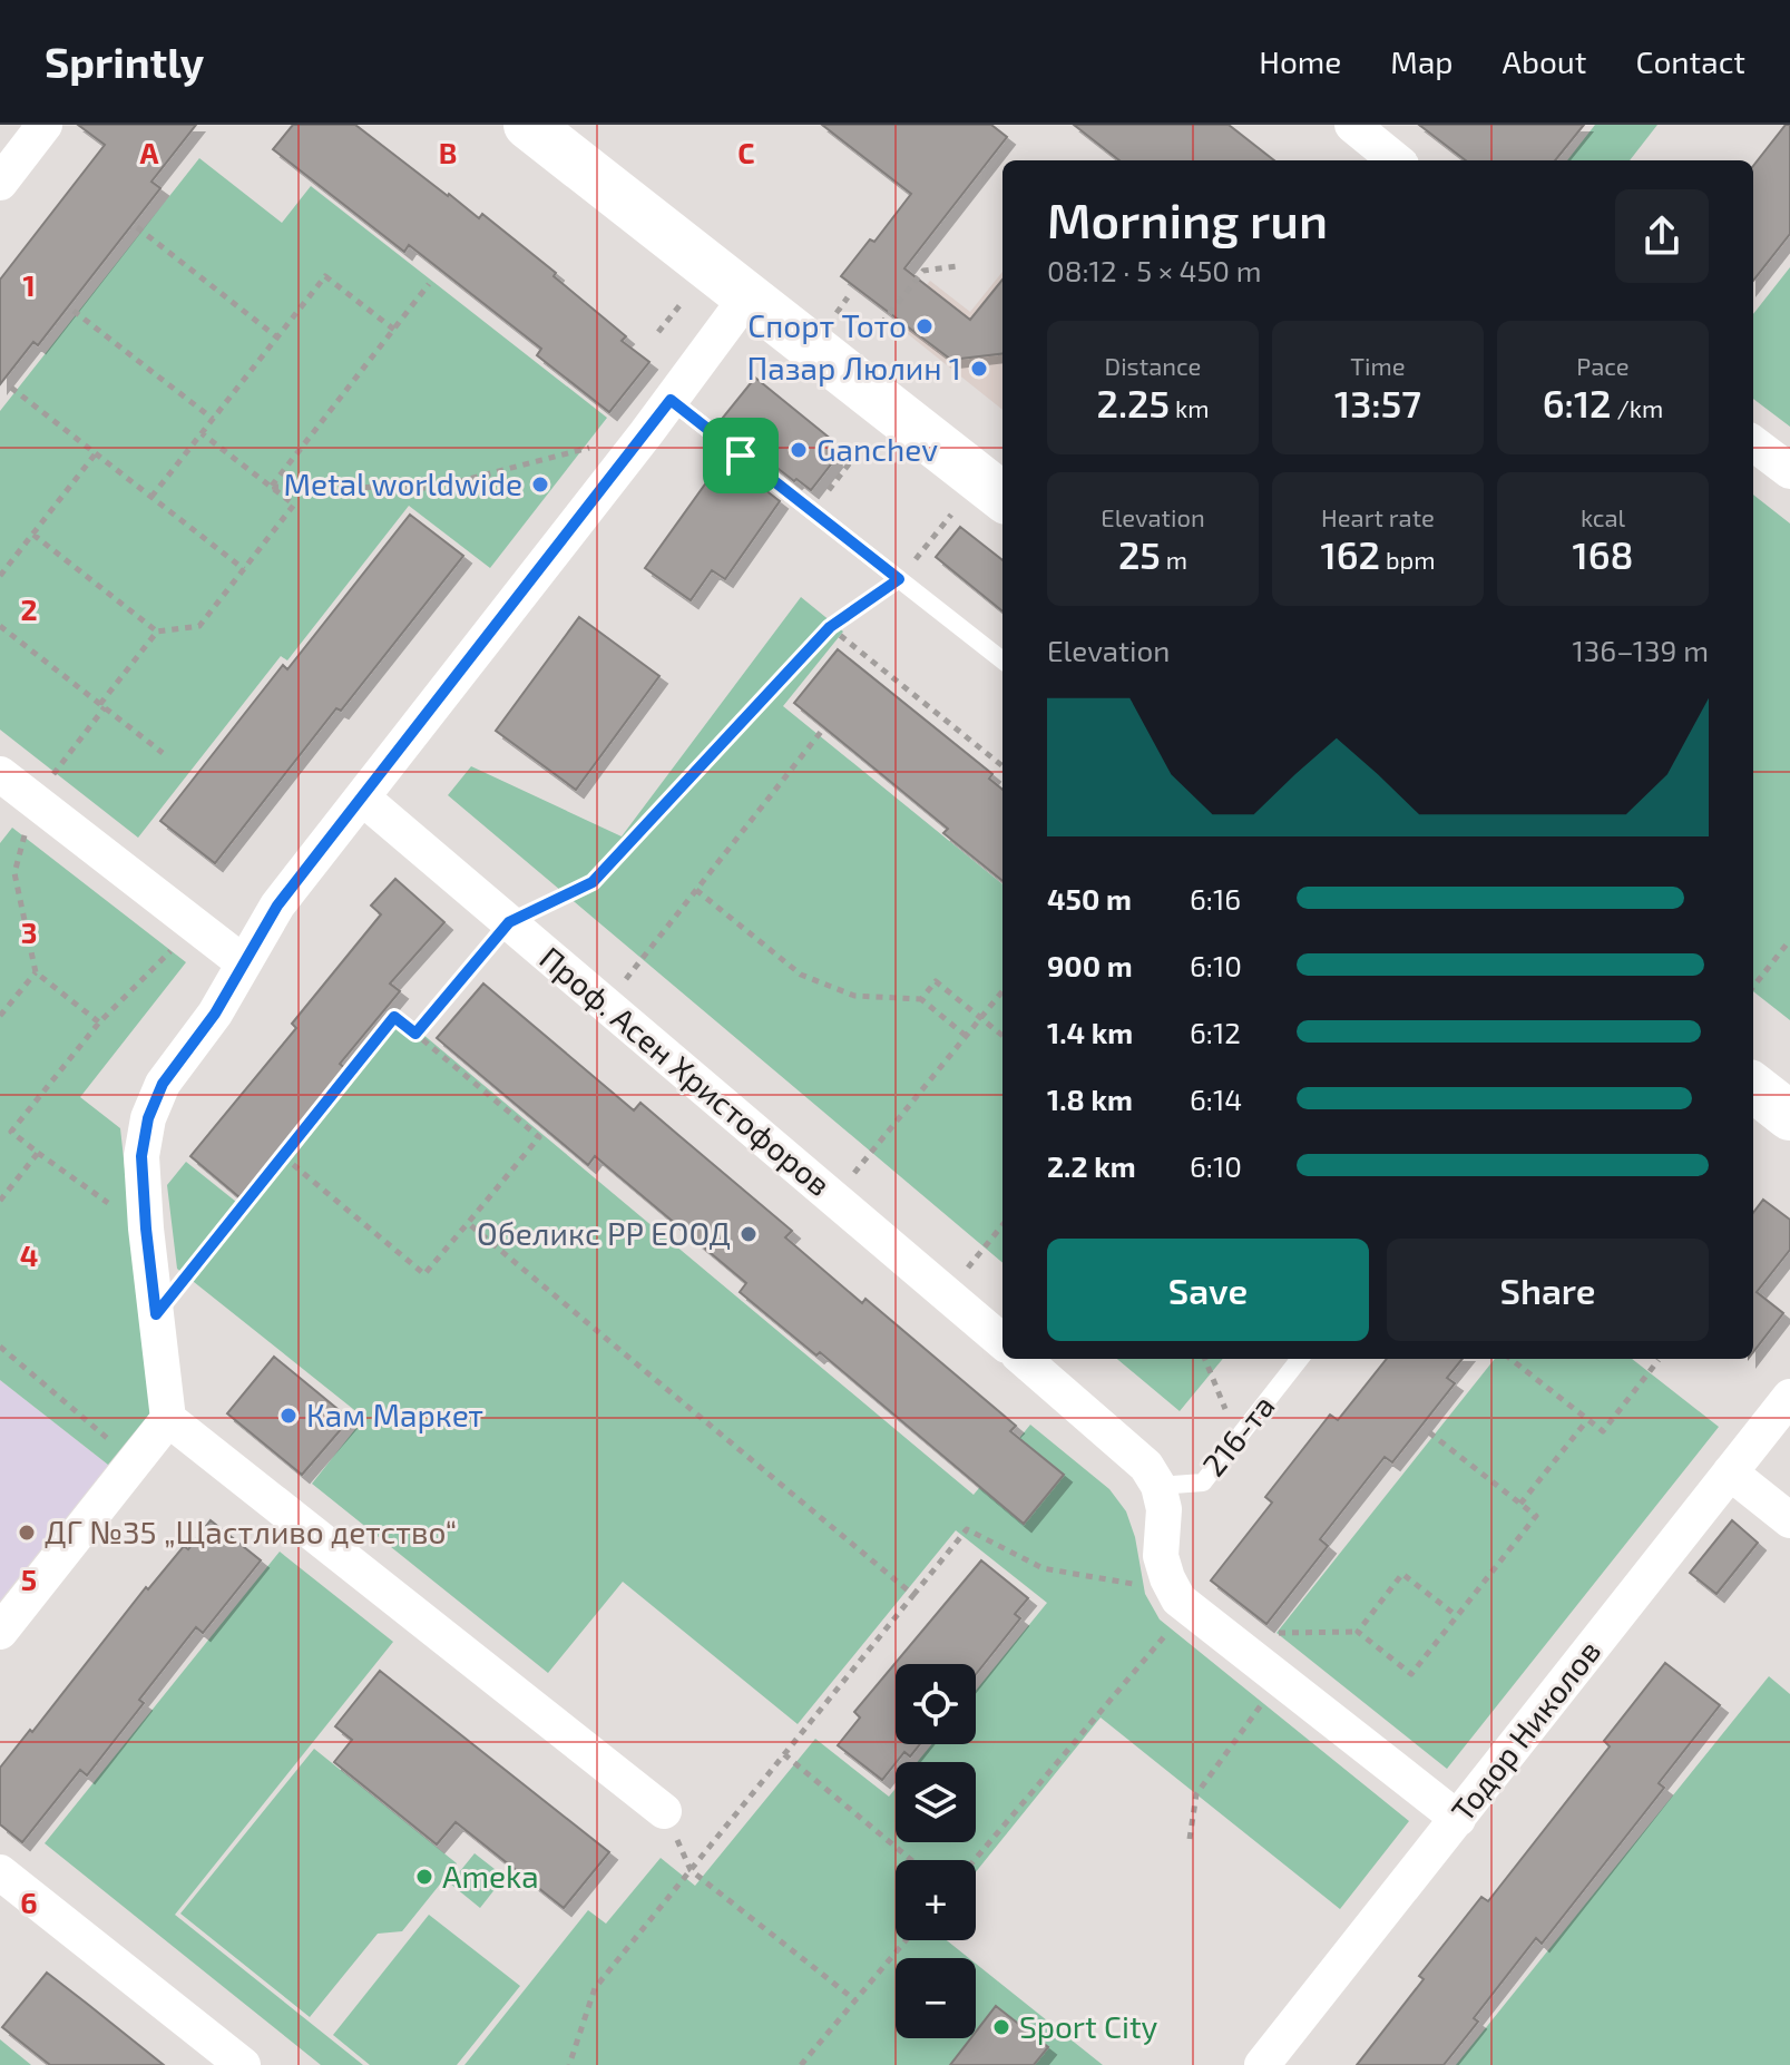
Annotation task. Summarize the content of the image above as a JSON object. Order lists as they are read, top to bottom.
{
  "streets": {
    "street": ["Проф. Асен Христофоров", "Тодор Николов"],
    "lane": ["216-та"]
  },
  "places": [
    "Спорт Тото",
    "Пазар Люлин 1",
    "Ganchev",
    "Metal worldwide",
    "Обеликс РР ЕООД",
    "Кам Маркет",
    "ДГ №35 „Щастливо детство“",
    "Ameka",
    "Sport City"
  ],
  "page": {
    "header": "Sprintly",
    "nav": [
      "Home",
      "Map",
      "About",
      "Contact"
    ],
    "heading": ["Morning run", "08:12 · 5 × 450 m"],
    "stats": [
      ["Distance", "2.25 km"],
      ["Time", "13:57"],
      ["Pace", "6:12 /km"],
      ["Elevation", "25 m"],
      ["Heart rate", "162 bpm"],
      ["kcal", "168"]
    ],
    "chart": ["Elevation", "136–139 m"],
    "list": [
      {
        "name": "450 m",
        "note": "6:16"
      },
      {
        "name": "900 m",
        "note": "6:10"
      },
      {
        "name": "1.4 km",
        "note": "6:12"
      },
      {
        "name": "1.8 km",
        "note": "6:14"
      },
      {
        "name": "2.2 km",
        "note": "6:10"
      }
    ],
    "buttons": ["Save", "Share"],
    "map_buttons": ["+", "−"]
  },
  "grid": {
    "columns": ["A", "B", "C"],
    "rows": [
      "1",
      "2",
      "3",
      "4",
      "5",
      "6"
    ]
  }
}
